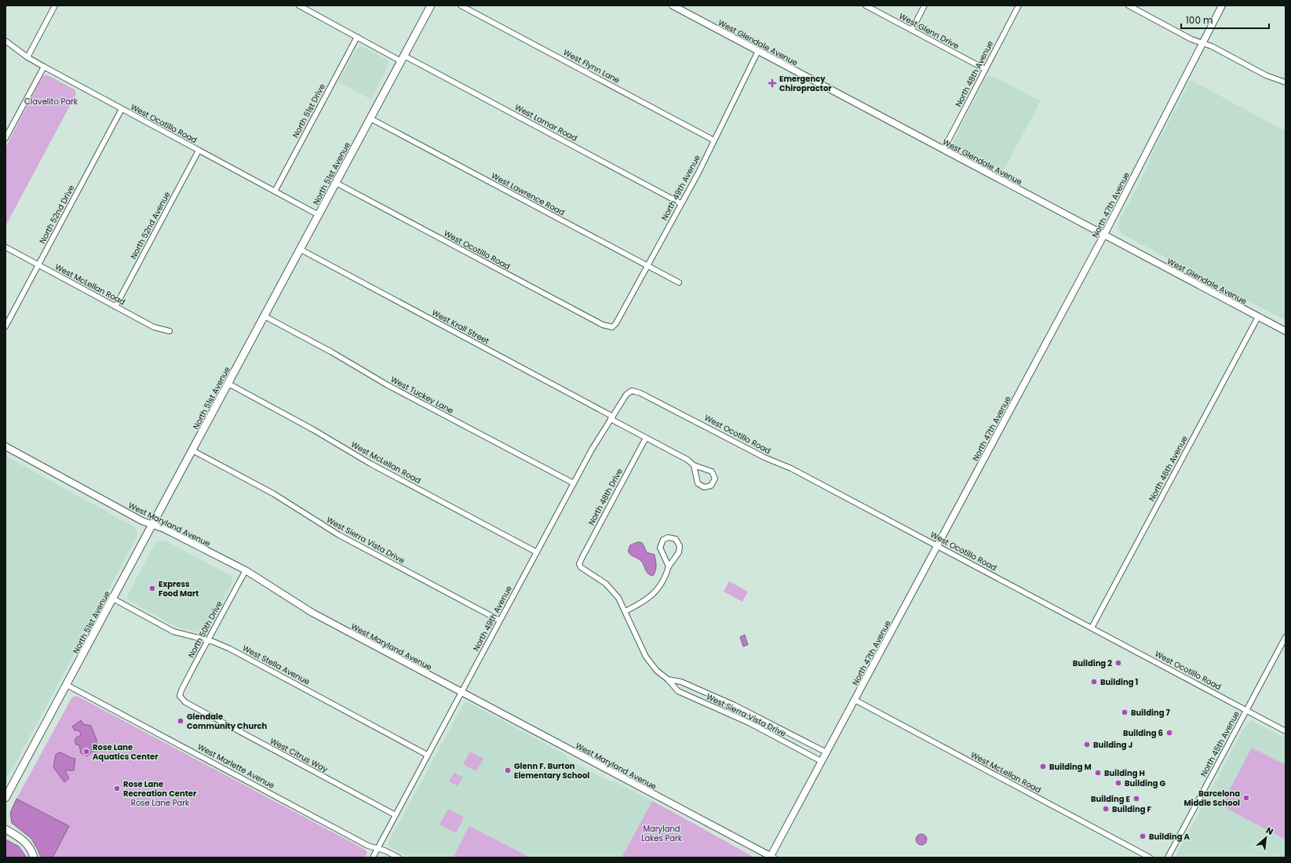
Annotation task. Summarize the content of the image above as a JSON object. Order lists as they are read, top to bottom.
{
  "streets": {
    "main road": ["North 51st Avenue"],
    "street": [
      "West Glenn Drive",
      "West Glendale Avenue",
      "West Flynn Lane",
      "North 48th Avenue",
      "North 51st Drive",
      "West Lamar Road",
      "West Ocotillo Road",
      "North 49th Avenue",
      "West Lawrence Road",
      "North 47th Avenue",
      "North 52nd Drive",
      "North 52nd Avenue",
      "West McLellan Road",
      "West Krall Street",
      "West Tuckey Lane",
      "North 46th Avenue",
      "North 48th Drive",
      "West Maryland Avenue",
      "West Sierra Vista Drive",
      "North 50th Drive",
      "West Stella Avenue",
      "North 45th Avenue",
      "West Citrus Way",
      "West Marlette Avenue"
    ]
  },
  "crossings": [
    ["West Glenn Drive", "North 48th Avenue"],
    ["West Glendale Avenue", "North 48th Avenue"],
    ["West Glendale Avenue", "North 49th Avenue"],
    ["West Glendale Avenue", "North 47th Avenue"],
    ["West Glendale Avenue", "North 46th Avenue"],
    ["West Flynn Lane", "North 49th Avenue"],
    ["North 51st Drive", "West Lamar Road"],
    ["North 51st Drive", "West Ocotillo Road"],
    ["West Lamar Road", "North 51st Avenue"],
    ["West Lamar Road", "North 49th Avenue"],
    ["West Ocotillo Road", "North 51st Avenue"],
    ["West Ocotillo Road", "North 49th Avenue"],
    ["West Ocotillo Road", "North 47th Avenue"],
    ["West Ocotillo Road", "North 52nd Drive"],
    ["West Ocotillo Road", "North 52nd Avenue"],
    ["West Ocotillo Road", "North 46th Avenue"],
    ["West Ocotillo Road", "North 45th Avenue"],
    ["North 51st Avenue", "West Lawrence Road"],
    ["North 51st Avenue", "West McLellan Road"],
    ["North 51st Avenue", "West Krall Street"],
    ["North 51st Avenue", "West Tuckey Lane"],
    ["North 51st Avenue", "West Maryland Avenue"],
    ["North 51st Avenue", "West Sierra Vista Drive"],
    ["North 51st Avenue", "West Stella Avenue"],
    ["North 51st Avenue", "West Marlette Avenue"],
    ["North 49th Avenue", "West Lawrence Road"],
    ["North 49th Avenue", "West McLellan Road"],
    ["North 49th Avenue", "West Krall Street"],
    ["North 49th Avenue", "West Tuckey Lane"],
    ["North 49th Avenue", "West Maryland Avenue"],
    ["North 49th Avenue", "West Sierra Vista Drive"],
    ["North 49th Avenue", "West Stella Avenue"],
    ["North 49th Avenue", "West Citrus Way"],
    ["North 49th Avenue", "West Marlette Avenue"],
    ["North 47th Avenue", "West McLellan Road"],
    ["North 47th Avenue", "West Maryland Avenue"],
    ["North 47th Avenue", "West Sierra Vista Drive"],
    ["North 52nd Drive", "West McLellan Road"],
    ["North 52nd Avenue", "West McLellan Road"],
    ["West Krall Street", "North 48th Drive"],
    ["North 48th Drive", "West Sierra Vista Drive"],
    ["West Maryland Avenue", "North 50th Drive"],
    ["North 50th Drive", "West Stella Avenue"],
    ["North 50th Drive", "West Citrus Way"]
  ],
  "parks": ["Clavelito Park", "Rose Lane Park", "Maryland Lakes Park"],
  "places": {
    "health": ["Emergency Chiropractor"],
    "other": [
      "Express Food Mart",
      "Building 2",
      "Building 1",
      "Building 7",
      "Glendale Community Church",
      "Building 6",
      "Building J",
      "Rose Lane Aquatics Center",
      "Building M",
      "Glenn F. Burton Elementary School",
      "Building H",
      "Building G",
      "Rose Lane Recreation Center",
      "Barcelona Middle School",
      "Building E",
      "Building F",
      "Building A"
    ]
  },
  "scale_bar": "100 m",
  "north": "top right"
}
